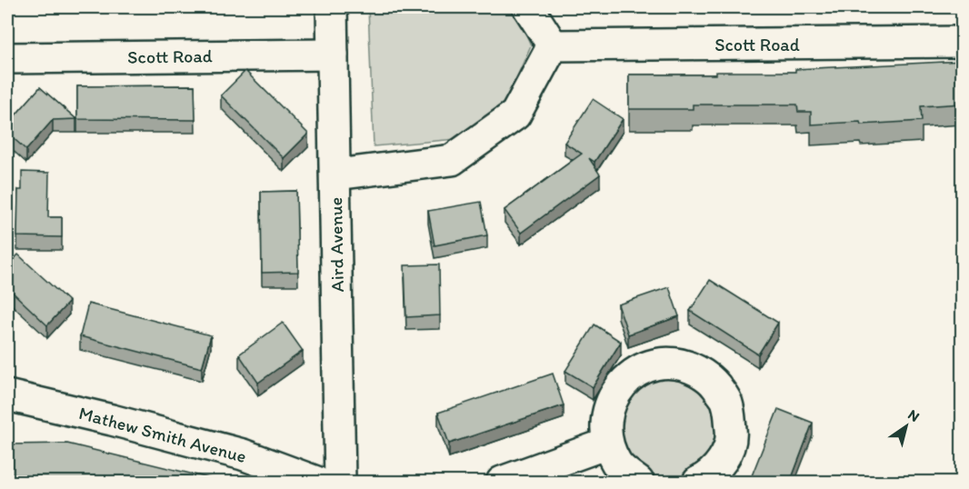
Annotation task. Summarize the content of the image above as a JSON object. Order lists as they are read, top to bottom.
{
  "streets": {
    "street": ["Scott Road", "Aird Avenue", "Mathew Smith Avenue"]
  },
  "crossings": [
    ["Scott Road", "Aird Avenue"]
  ],
  "north": "top right"
}
